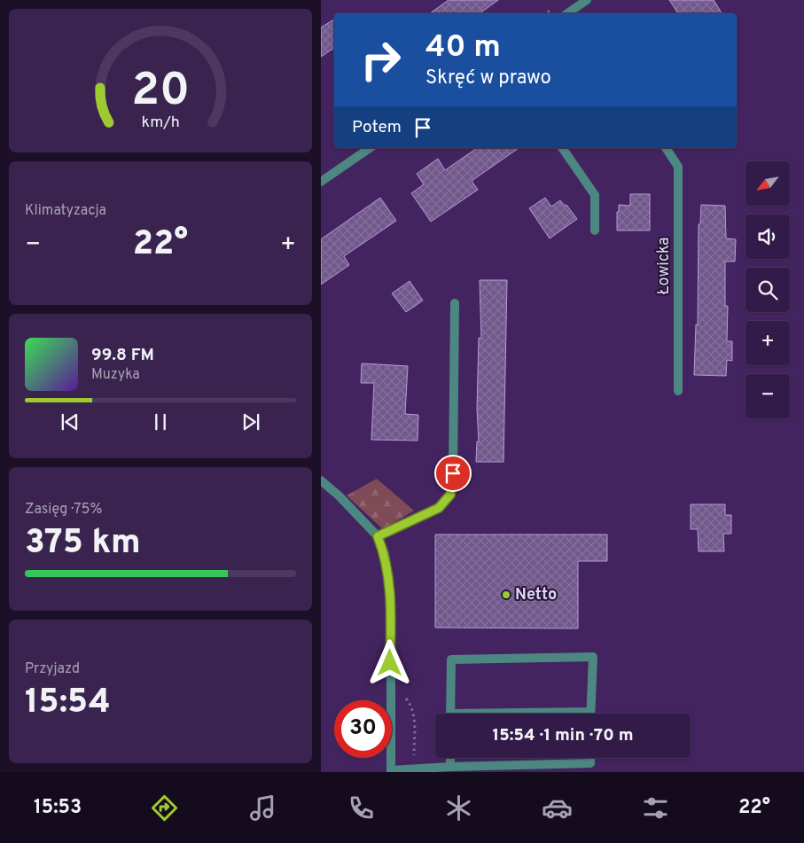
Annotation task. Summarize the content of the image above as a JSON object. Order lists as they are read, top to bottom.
{
  "streets": {
    "street": ["Łowicka"]
  },
  "places": ["Netto"],
  "north": "bottom left",
  "page": {
    "turn": ["40 m", "Skręć w prawo"],
    "then": "Potem",
    "tile": [
      "Klimatyzacja",
      ["Zasięg · 75%", "375 km"],
      ["Przyjazd", "15:54"]
    ],
    "map_buttons": ["+", "−"],
    "heat": ["−", "22°", "+"],
    "song": ["99.8 FM", "Muzyka"],
    "limit": "30",
    "trip": "15:54 · 1 min · 70 m",
    "tabs": ["15:53", "22°"],
    "gauge": ["20", "km/h"]
  }
}
